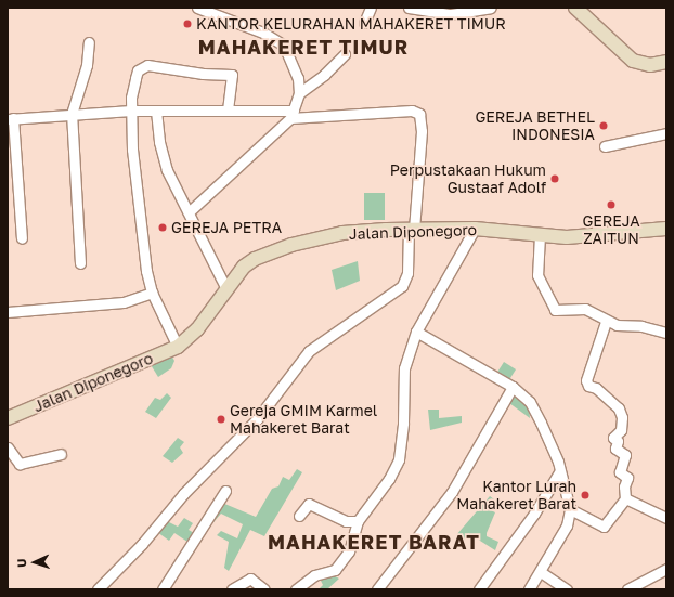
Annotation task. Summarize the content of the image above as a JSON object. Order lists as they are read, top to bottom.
{
  "streets": {
    "main road": ["Jalan Diponegoro"]
  },
  "districts": ["MAHAKERET TIMUR", "MAHAKERET BARAT"],
  "places": [
    "KANTOR KELURAHAN MAHAKERET TIMUR",
    "GEREJA BETHEL INDONESIA",
    "Perpustakaan Hukum Gustaaf Adolf",
    "GEREJA ZAITUN",
    "GEREJA PETRA",
    "Gereja GMIM Karmel Mahakeret Barat",
    "Kantor Lurah Mahakeret Barat"
  ],
  "north": "left"
}
